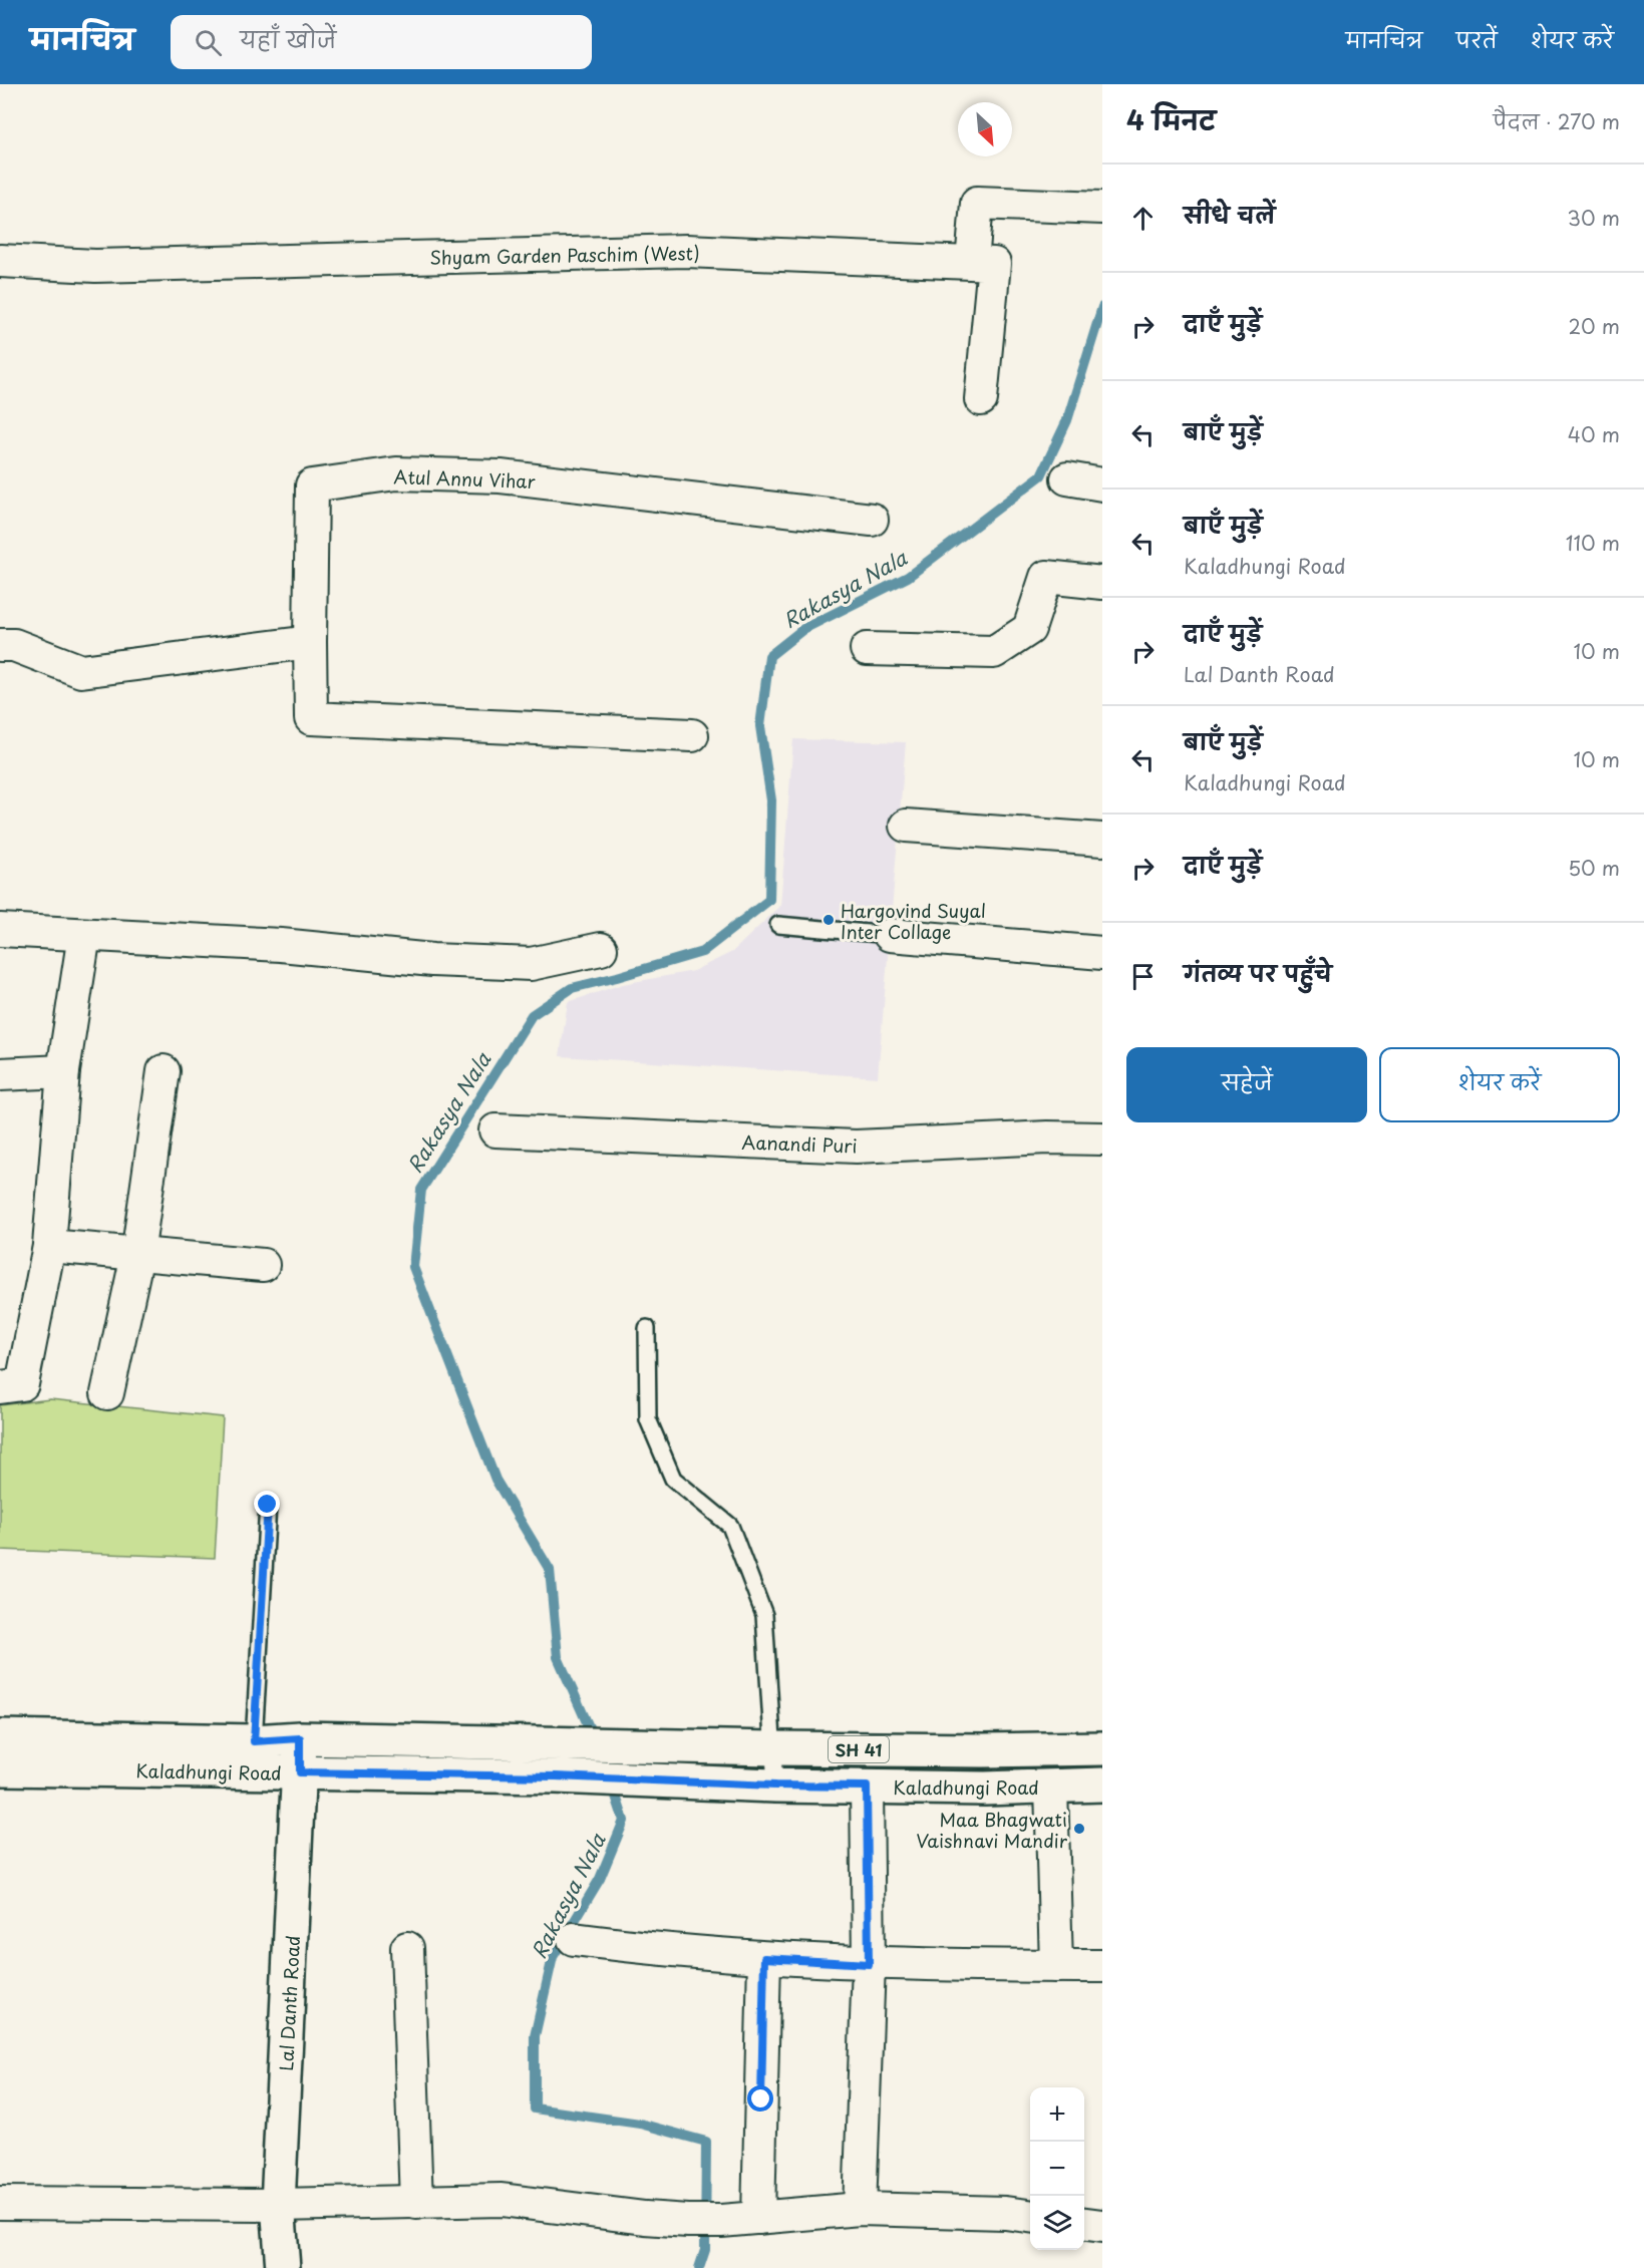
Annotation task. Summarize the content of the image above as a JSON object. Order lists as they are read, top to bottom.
{
  "streets": {
    "main road": ["SH 41", "Kaladhungi Road", "Lal Danth Road"],
    "street": ["Shyam Garden Paschim (West)", "Atul Annu Vihar", "Aanandi Puri"]
  },
  "crossings": [
    ["Kaladhungi Road", "Lal Danth Road"]
  ],
  "water": ["Rakasya Nala"],
  "places": ["Hargovind Suyal Inter Collage", "Maa Bhagwati Vaishnavi Mandir"],
  "north": "bottom right",
  "page": {
    "header": "मानचित्र",
    "search": "यहाँ खोजें",
    "nav": ["मानचित्र", "परतें", "शेयर करें"],
    "heading": ["4 मिनट", "पैदल · 270 m"],
    "list": [
      ["सीधे चलें", "30 m"],
      ["दाएँ मुड़ें", "20 m"],
      ["बाएँ मुड़ें", "40 m"],
      ["बाएँ मुड़ें", "Kaladhungi Road", "110 m"],
      ["दाएँ मुड़ें", "Lal Danth Road", "10 m"],
      ["बाएँ मुड़ें", "Kaladhungi Road", "10 m"],
      ["दाएँ मुड़ें", "50 m"],
      "गंतव्य पर पहुँचे"
    ],
    "buttons": ["सहेजें", "शेयर करें"],
    "map_buttons": ["+", "−"]
  }
}
